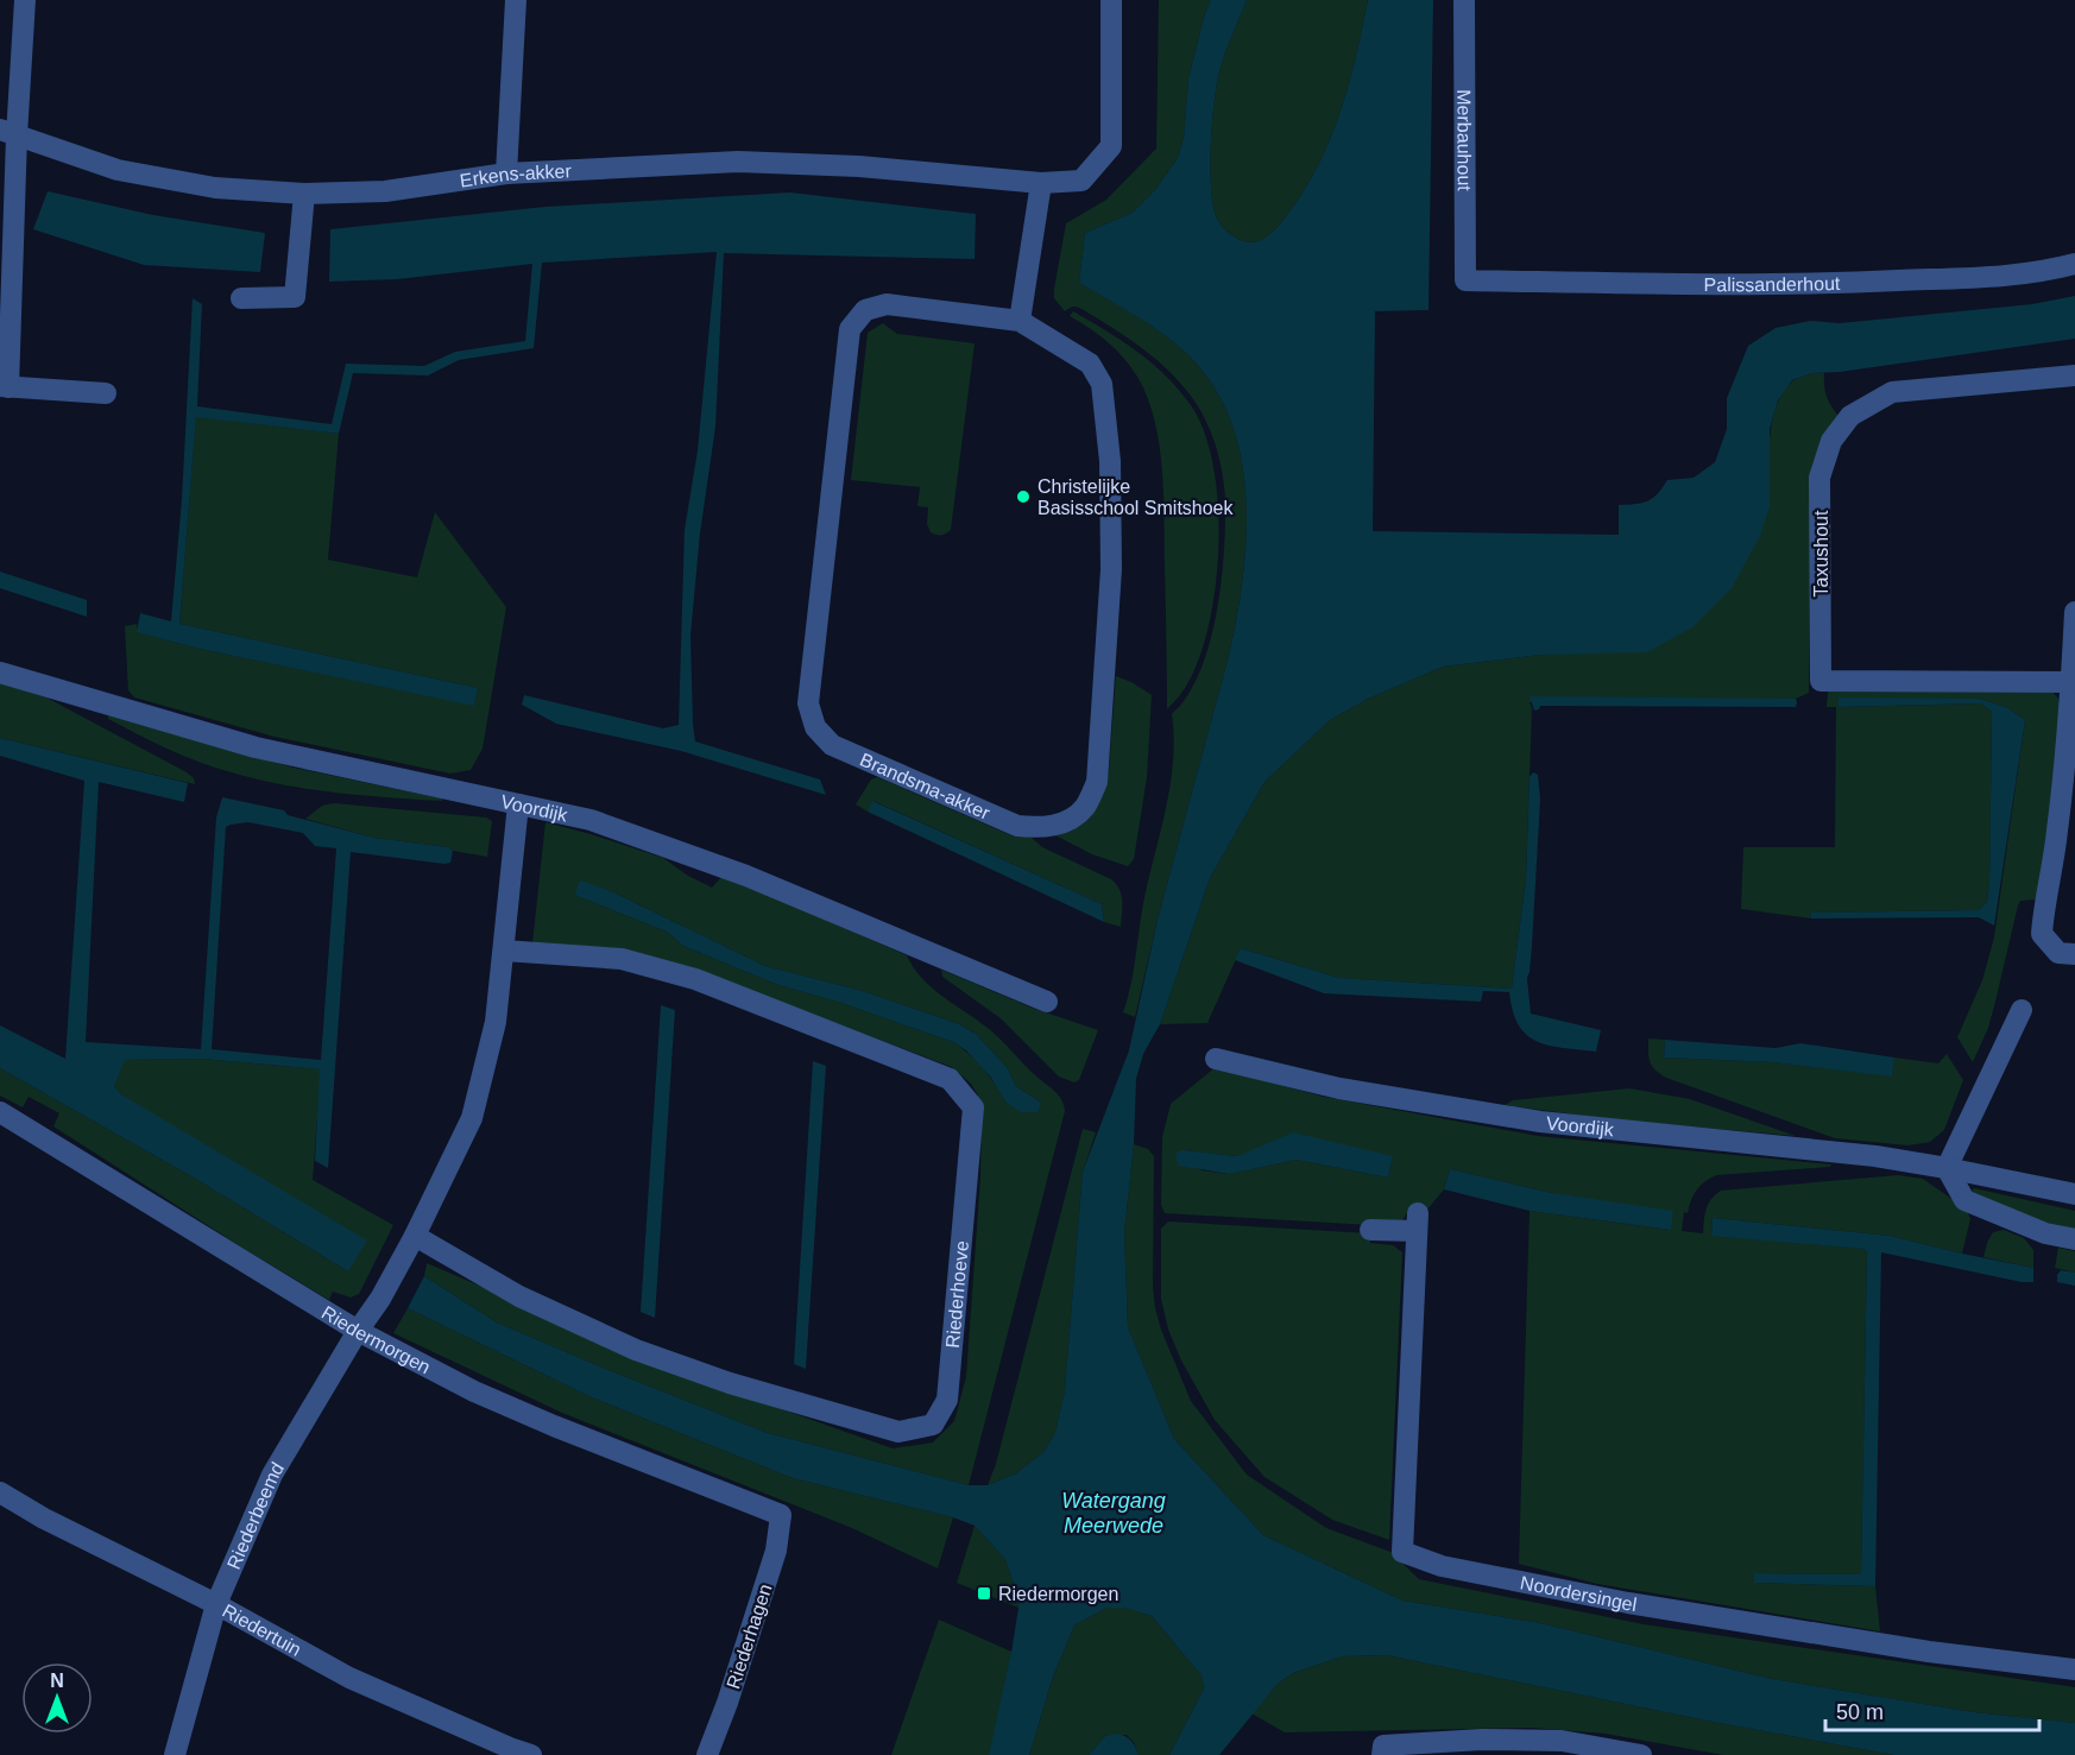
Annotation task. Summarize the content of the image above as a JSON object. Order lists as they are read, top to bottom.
{
  "streets": {
    "street": [
      "Merbauhout",
      "Erkens-akker",
      "Palissanderhout",
      "Taxushout",
      "Brandsma-akker",
      "Voordijk",
      "Riederhoeve",
      "Riedermorgen",
      "Riederbeemd",
      "Noordersingel",
      "Riedertuin",
      "Riederhagen"
    ]
  },
  "crossings": [
    ["Merbauhout", "Palissanderhout"],
    ["Riedermorgen", "Riederbeemd"],
    ["Riedermorgen", "Riederhagen"],
    ["Riederbeemd", "Riedertuin"]
  ],
  "water": ["Watergang Meerwede"],
  "places": {
    "other": ["Christelijke Basisschool Smitshoek"],
    "transit": ["Riedermorgen"]
  },
  "scale_bar": "50 m",
  "north": "top"
}
